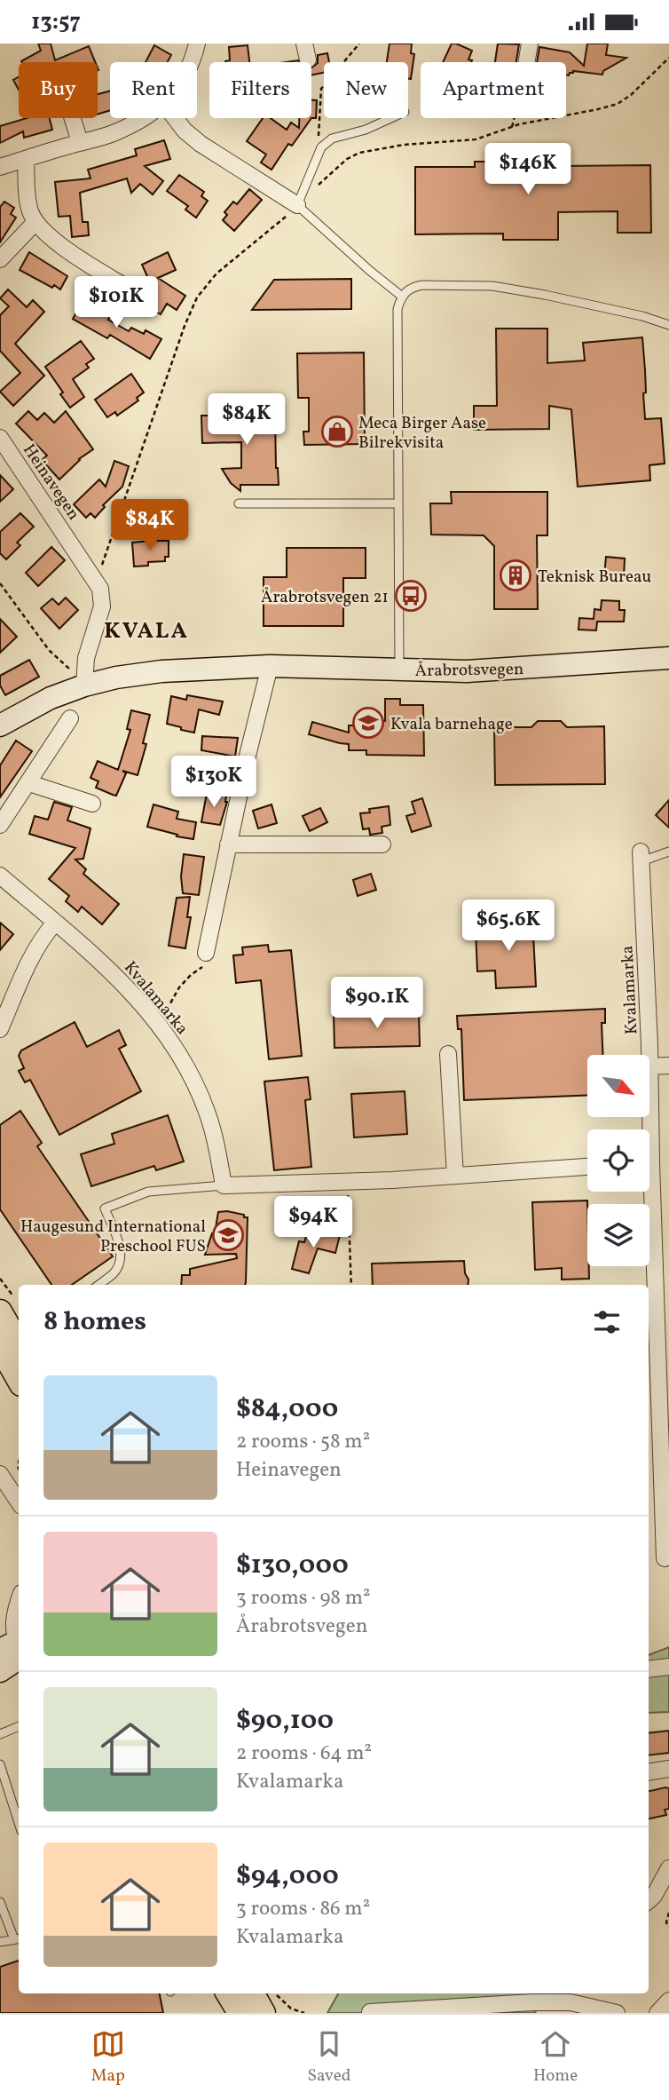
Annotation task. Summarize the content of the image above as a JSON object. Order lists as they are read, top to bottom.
{
  "streets": {
    "main road": ["Årabrotsvegen"],
    "street": ["Heinavegen", "Kvalamarka"]
  },
  "crossings": [
    ["Heinavegen", "Årabrotsvegen"]
  ],
  "districts": ["KVALA"],
  "places": {
    "shop": ["Meca Birger Aase Bilrekvisita"],
    "building": ["Teknisk Bureau"],
    "bus stop": ["Årabrotsvegen 21"],
    "school or university": ["Kvala barnehage", "Haugesund International Preschool FUS"]
  },
  "north": "bottom right",
  "page": {
    "status": "13:57",
    "chip": [
      "Buy",
      "Rent",
      "Filters",
      "New",
      "Apartment"
    ],
    "price": [
      "$146K",
      "$101K",
      "$84K",
      "$84K",
      "$130K",
      "$65.6K",
      "$90.1K",
      "$94K"
    ],
    "heading": "8 homes",
    "list": [
      {
        "name": "$84,000",
        "note": "2 rooms · 58 m² · Heinavegen"
      },
      {
        "name": "$130,000",
        "note": "3 rooms · 98 m² · Årabrotsvegen"
      },
      {
        "name": "$90,100",
        "note": "2 rooms · 64 m² · Kvalamarka"
      },
      {
        "name": "$94,000",
        "note": "3 rooms · 86 m² · Kvalamarka"
      }
    ],
    "tabs": ["Map", "Saved", "Home"]
  }
}
